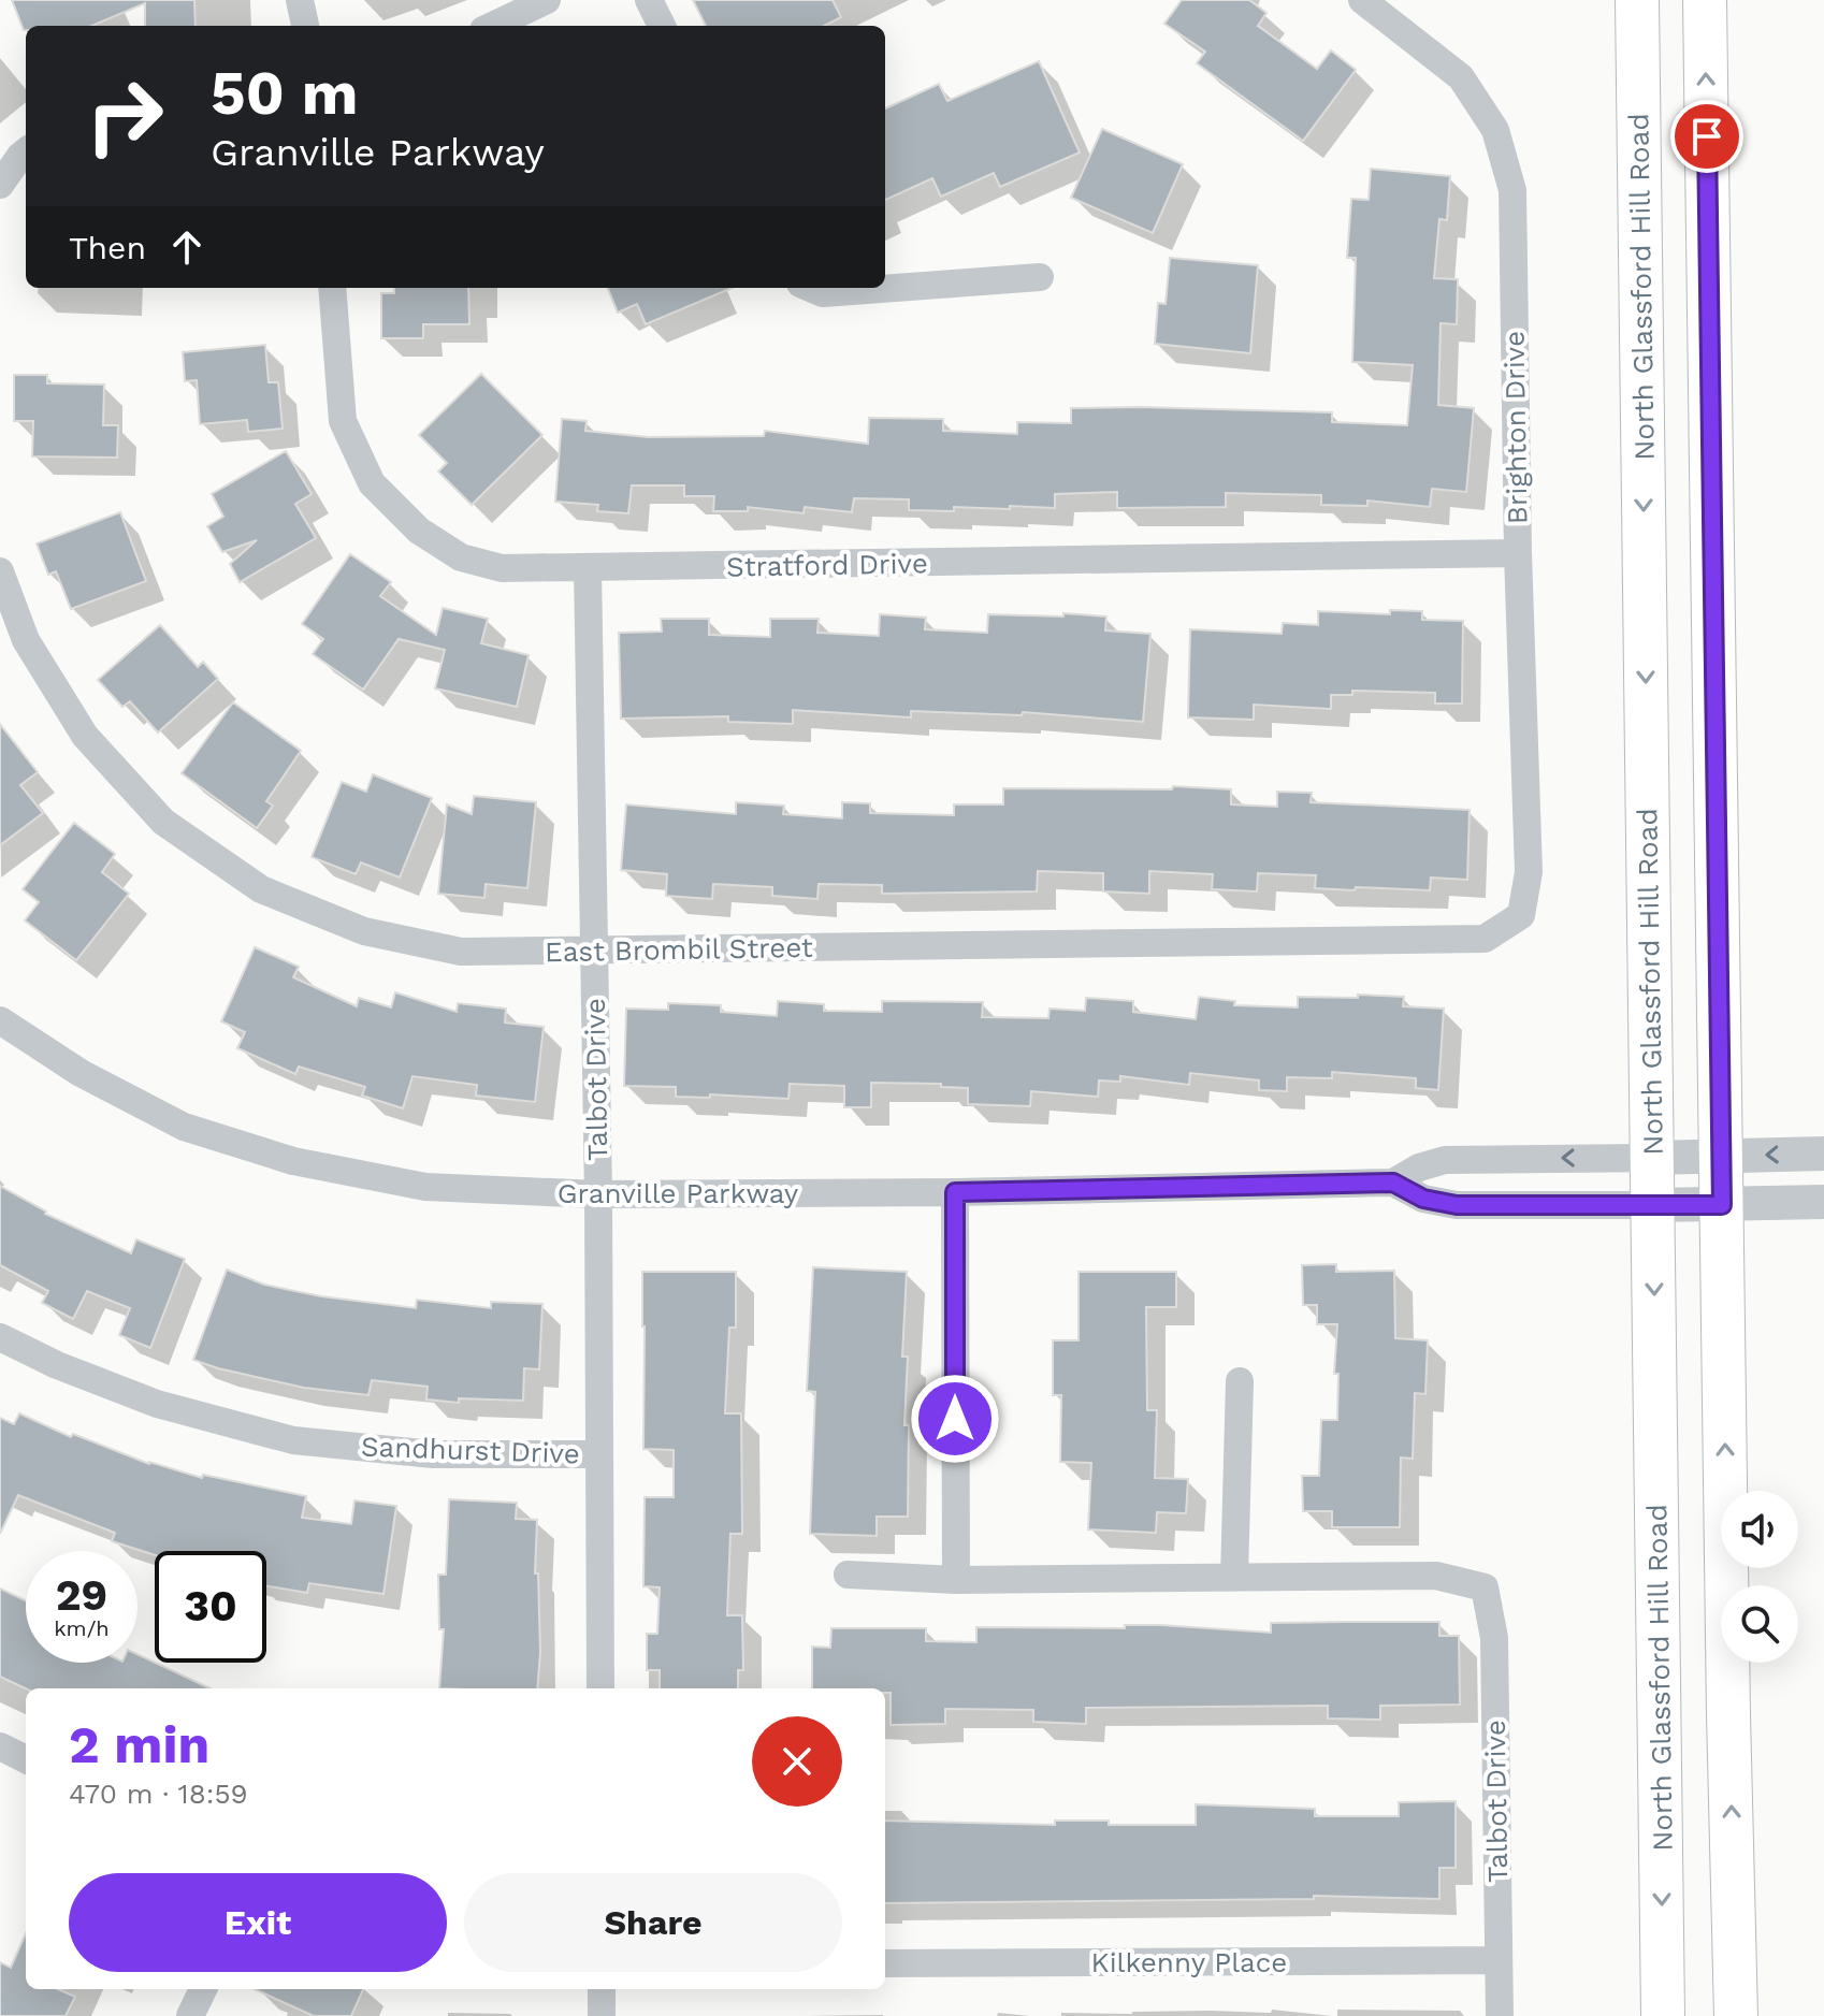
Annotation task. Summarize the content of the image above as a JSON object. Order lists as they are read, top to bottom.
{
  "streets": {
    "main road": ["North Glassford Hill Road"],
    "street": [
      "Brighton Drive",
      "Stratford Drive",
      "East Brombil Street",
      "Talbot Drive",
      "Granville Parkway",
      "Sandhurst Drive",
      "Kilkenny Place"
    ]
  },
  "crossings": [
    ["North Glassford Hill Road", "Granville Parkway"],
    ["Brighton Drive", "Stratford Drive"],
    ["Brighton Drive", "East Brombil Street"],
    ["Stratford Drive", "Talbot Drive"],
    ["East Brombil Street", "Talbot Drive"],
    ["Talbot Drive", "Granville Parkway"],
    ["Talbot Drive", "Sandhurst Drive"],
    ["Talbot Drive", "Kilkenny Place"]
  ],
  "page": {
    "turn": ["50 m", "Granville Parkway"],
    "then": "Then",
    "speed": "29 km/h",
    "limit": "30",
    "heading": ["2 min", "470 m · 18:59"],
    "buttons": ["Exit", "Share"]
  }
}
